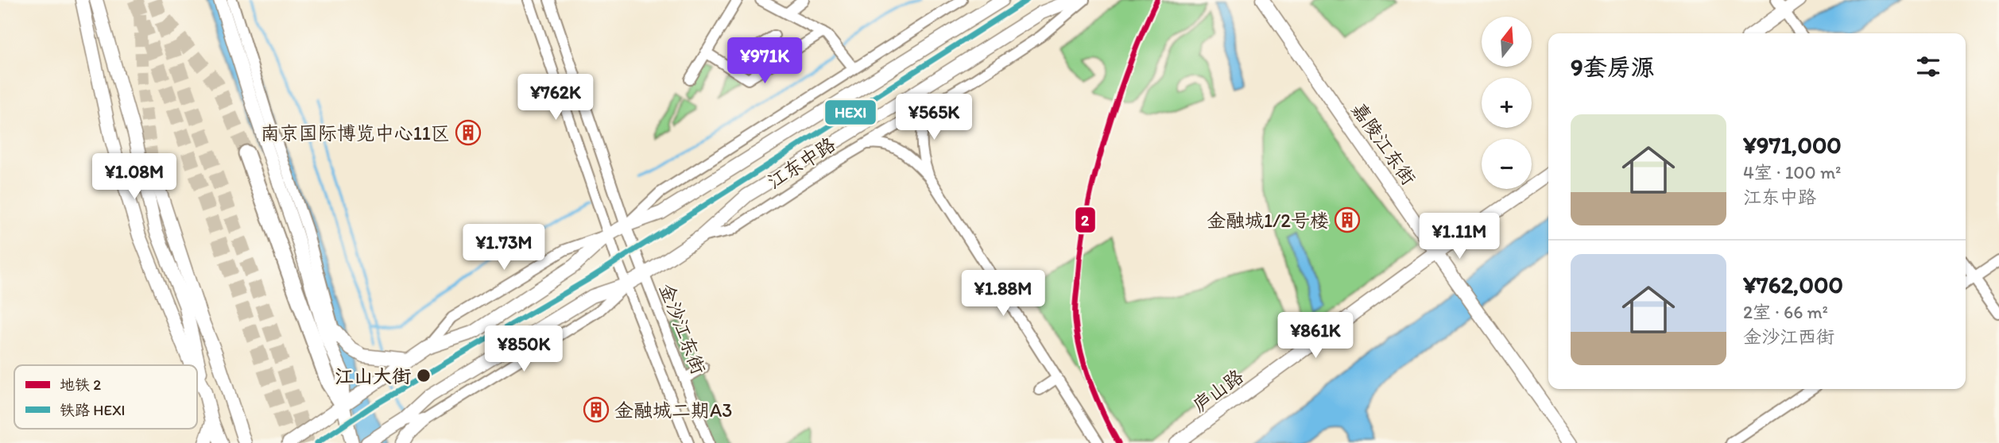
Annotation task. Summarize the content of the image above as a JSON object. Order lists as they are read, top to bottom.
{
  "streets": {
    "main road": ["嘉陵江东街", "江东中路", "庐山路"],
    "street": ["金沙江东街"]
  },
  "crossings": [
    ["嘉陵江东街", "庐山路"],
    ["江东中路", "金沙江东街"]
  ],
  "places": {
    "building": ["南京国际博览中心11区", "金融城1/2号楼", "金融城二期A3"],
    "other": ["江山大街"]
  },
  "lines": ["metro line 2", "rail line HEXI"],
  "legend": ["地铁 2", "铁路 HEXI"],
  "north": "top",
  "page": {
    "map_buttons": ["+", "−"],
    "heading": "9套房源",
    "price": [
      "¥971K",
      "¥762K",
      "¥565K",
      "¥1.08M",
      "¥1.11M",
      "¥1.73M",
      "¥1.88M",
      "¥861K",
      "¥850K"
    ],
    "list": [
      {
        "name": "¥971,000",
        "note": "4室 · 100 m² · 江东中路"
      },
      {
        "name": "¥762,000",
        "note": "2室 · 66 m² · 金沙江西街"
      }
    ]
  }
}
